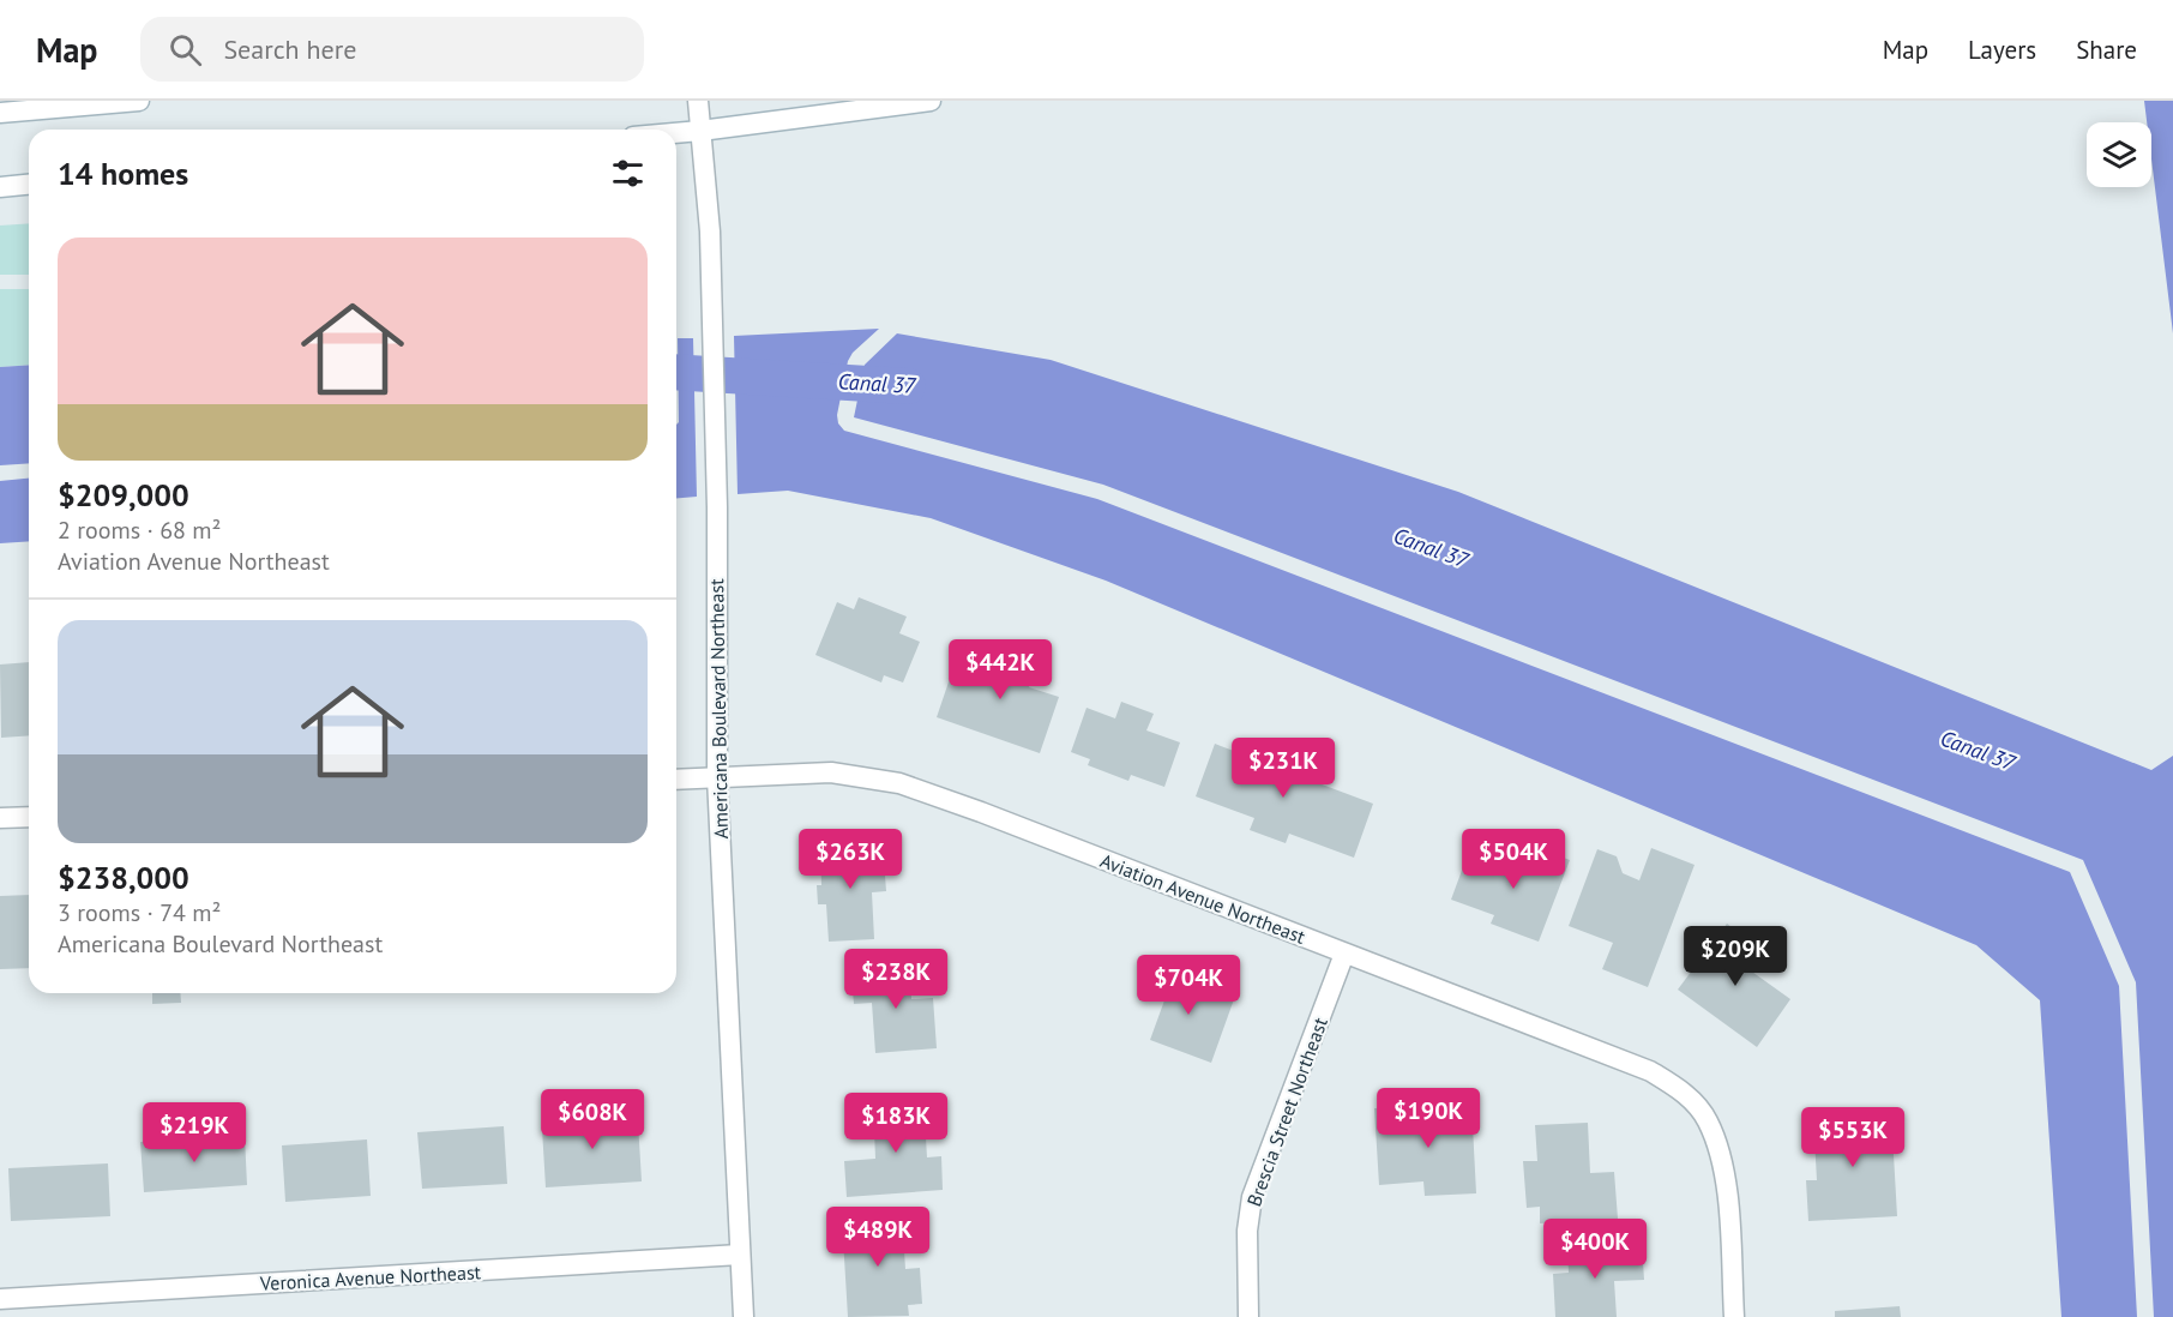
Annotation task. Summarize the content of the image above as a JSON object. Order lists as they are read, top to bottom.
{
  "streets": {
    "street": [
      "Americana Boulevard Northeast",
      "Aviation Avenue Northeast",
      "Brescia Street Northeast",
      "Veronica Avenue Northeast"
    ]
  },
  "crossings": [
    ["Americana Boulevard Northeast", "Aviation Avenue Northeast"],
    ["Americana Boulevard Northeast", "Veronica Avenue Northeast"],
    ["Aviation Avenue Northeast", "Brescia Street Northeast"]
  ],
  "water": ["Canal 37"],
  "page": {
    "header": "Map",
    "search": "Search here",
    "nav": ["Map", "Layers", "Share"],
    "heading": "14 homes",
    "list": [
      {
        "name": "$209,000",
        "note": "2 rooms · 68 m² · Aviation Avenue Northeast"
      },
      {
        "name": "$238,000",
        "note": "3 rooms · 74 m² · Americana Boulevard Northeast"
      }
    ],
    "price": [
      "$442K",
      "$231K",
      "$263K",
      "$504K",
      "$209K",
      "$238K",
      "$704K",
      "$190K",
      "$608K",
      "$183K",
      "$219K",
      "$553K",
      "$489K",
      "$400K"
    ]
  }
}
